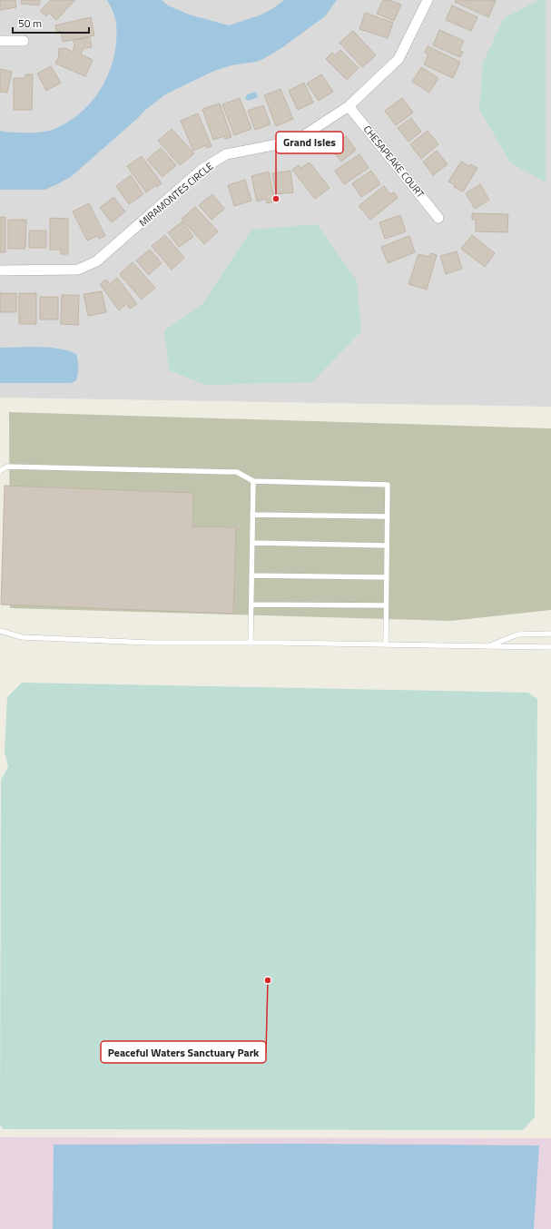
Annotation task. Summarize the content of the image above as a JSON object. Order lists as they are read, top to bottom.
{
  "streets": {
    "street": ["CHESAPEAKE COURT", "MIRAMONTES CIRCLE"]
  },
  "crossings": [
    ["CHESAPEAKE COURT", "MIRAMONTES CIRCLE"]
  ],
  "places": ["Grand Isles", "Peaceful Waters Sanctuary Park"],
  "scale_bar": "50 m"
}
